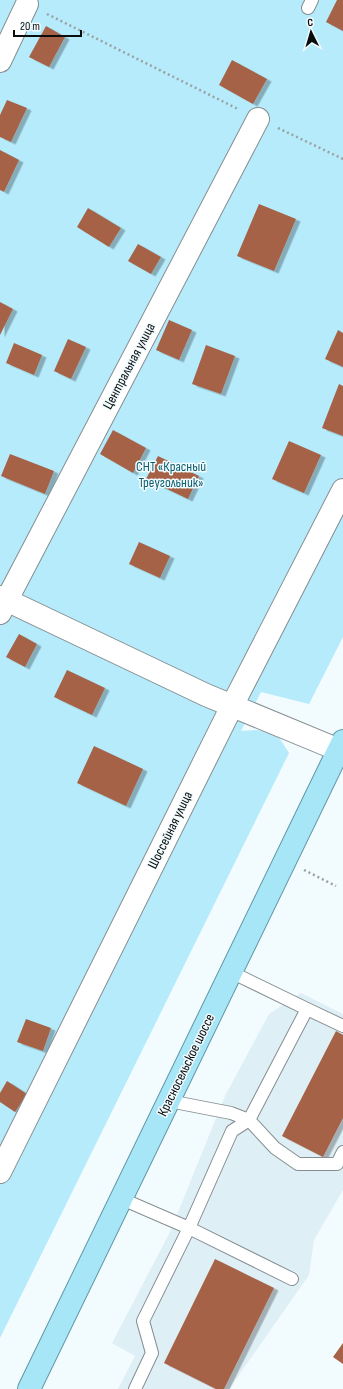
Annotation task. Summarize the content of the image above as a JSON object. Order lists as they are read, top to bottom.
{
  "streets": {
    "highway": ["Красносельское шоссе"],
    "street": ["Центральная улица", "Шоссейная улица"]
  },
  "parks": ["СНТ «Красный Треугольник»"],
  "scale_bar": "20 m",
  "north": "top"
}
